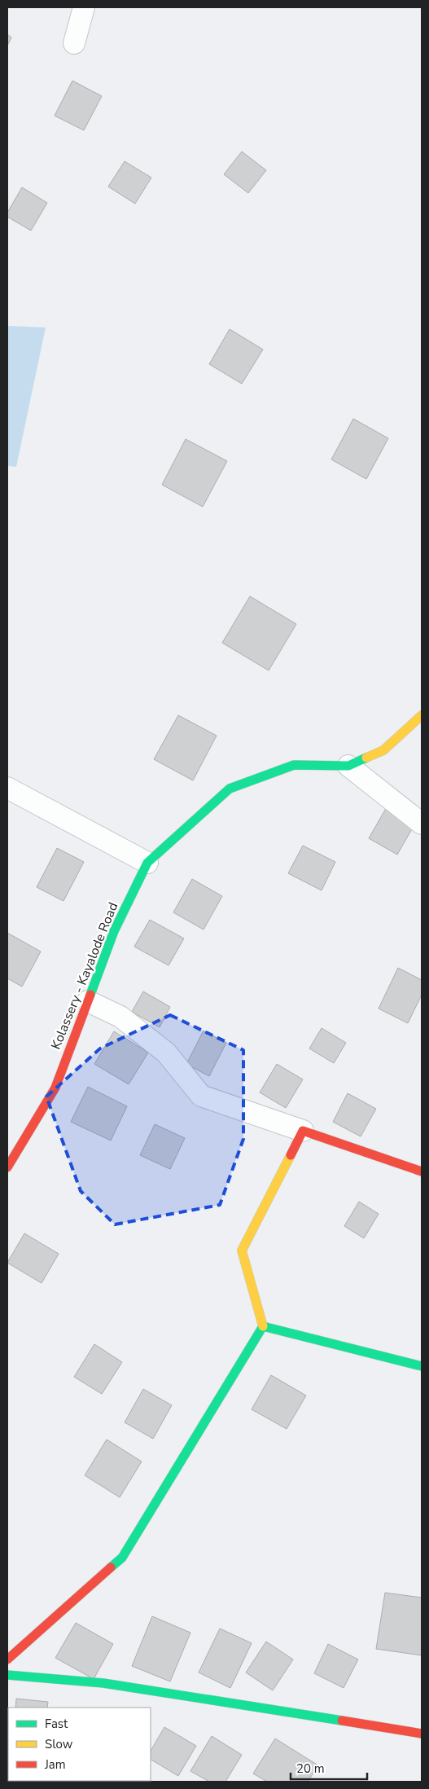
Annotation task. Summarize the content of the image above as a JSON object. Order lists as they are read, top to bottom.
{
  "streets": {
    "street": ["Kolassery - Kayalode Road"]
  },
  "legend": ["Fast", "Slow", "Jam"],
  "scale_bar": "20 m"
}
